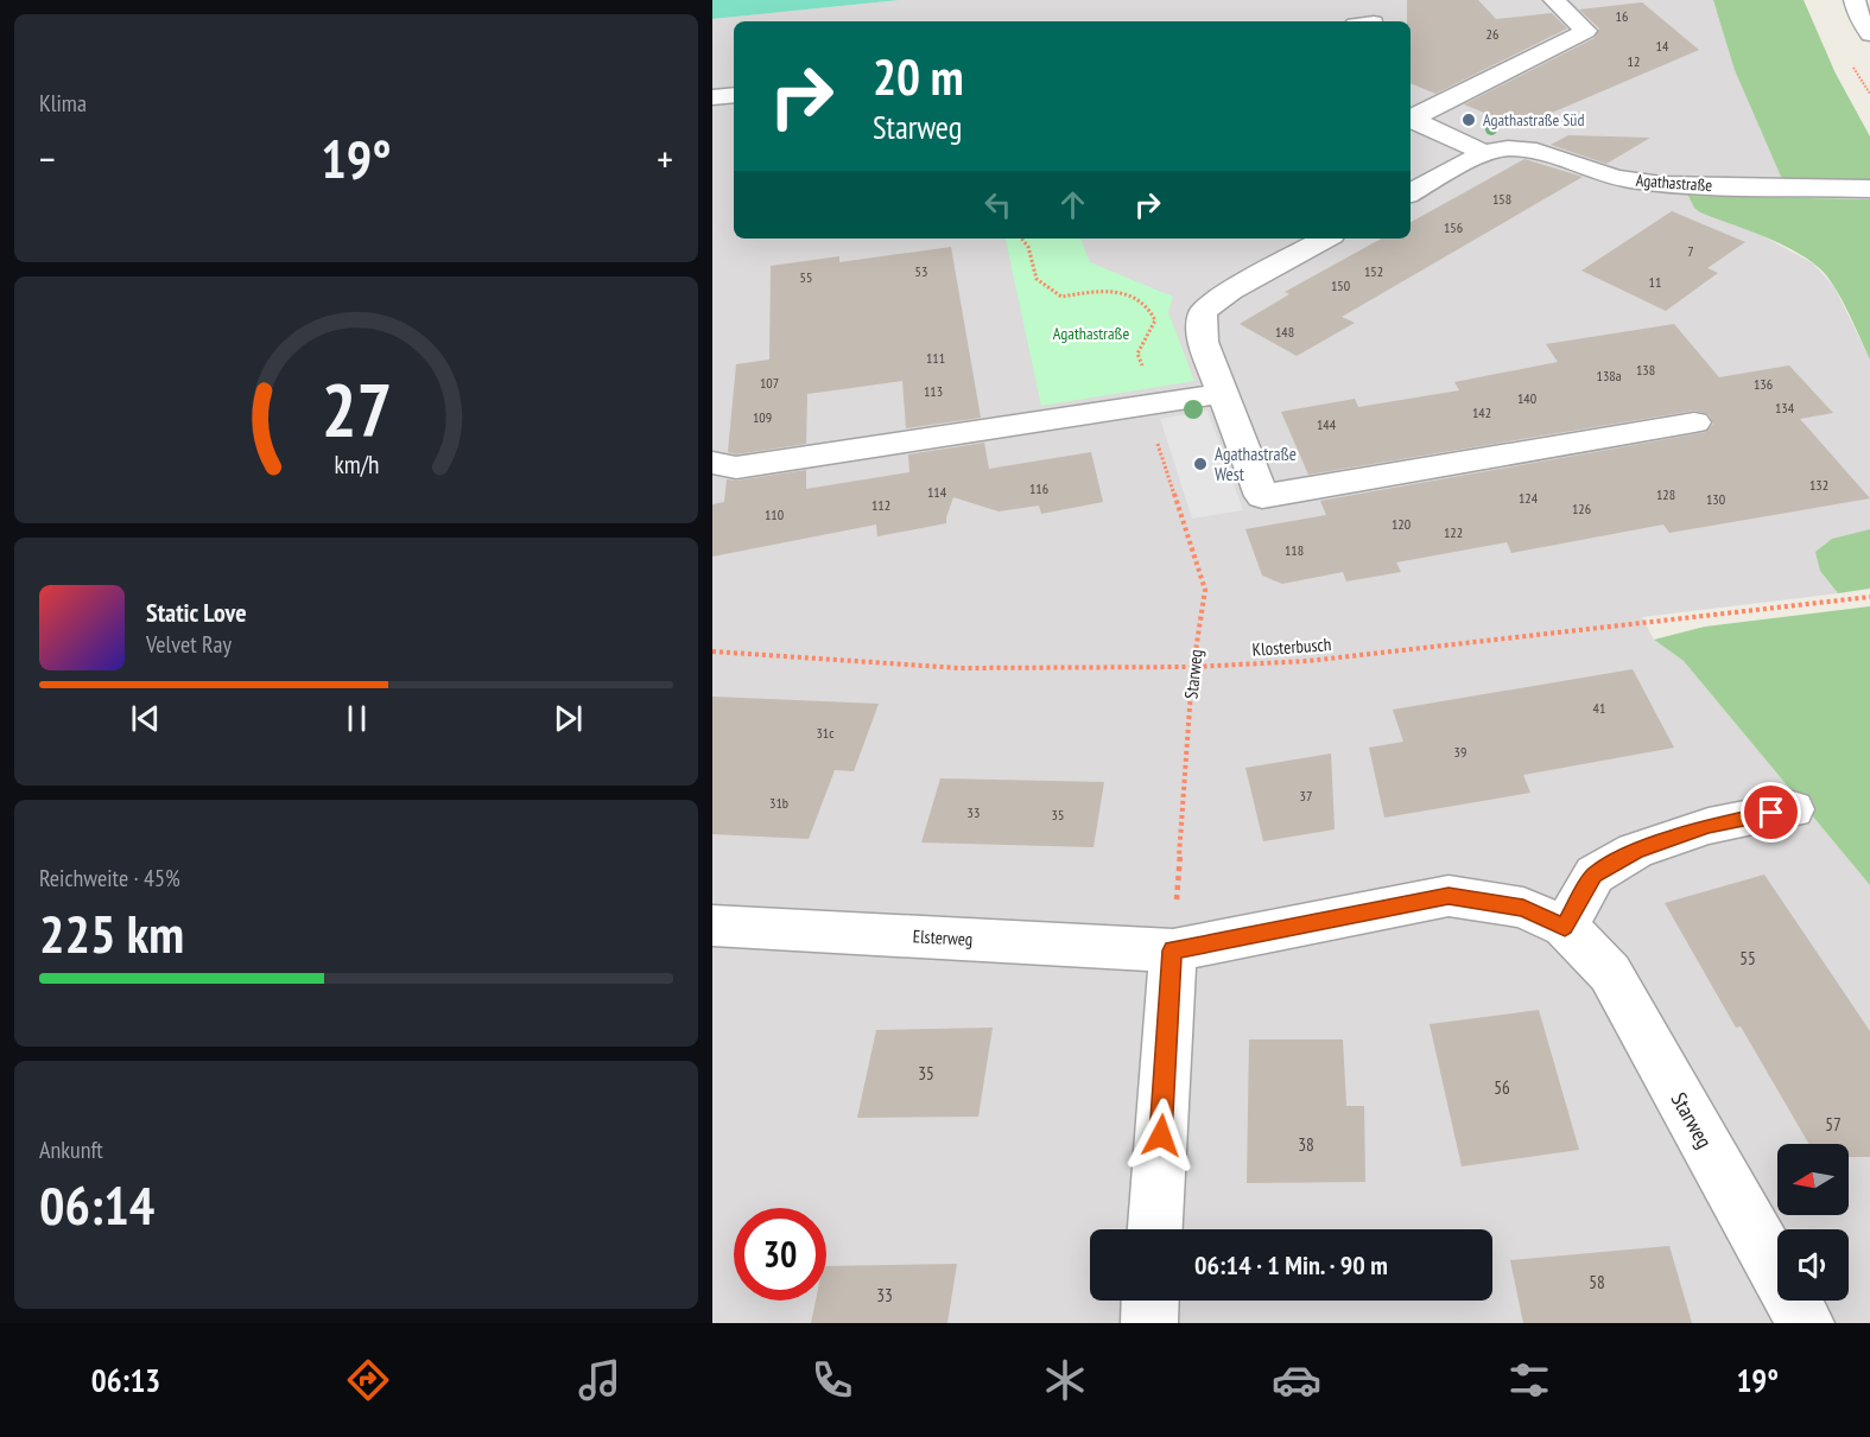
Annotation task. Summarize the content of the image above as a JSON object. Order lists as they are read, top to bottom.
{
  "streets": {
    "street": ["Agathastraße", "Starweg", "Elsterweg"],
    "path": ["Klosterbusch"]
  },
  "crossings": [
    ["Klosterbusch", "Starweg"],
    ["Starweg", "Elsterweg"]
  ],
  "parks": ["Agathastraße"],
  "places": ["Agathastraße Süd", "Agathastraße West"],
  "house_numbers": [
    "16",
    "26",
    "14",
    "12",
    "158",
    "156",
    "7",
    "53",
    "152",
    "55",
    "11",
    "150",
    "148",
    "111",
    "138",
    "138a",
    "107",
    "136",
    "113",
    "140",
    "134",
    "142",
    "109",
    "144",
    "132",
    "116",
    "114",
    "128",
    "124",
    "130",
    "112",
    "126",
    "110",
    "120",
    "122",
    "118",
    "41",
    "31c",
    "39",
    "37",
    "31b",
    "33",
    "35",
    "55",
    "35",
    "56",
    "57",
    "38",
    "58",
    "33"
  ],
  "north": "left",
  "page": {
    "tile": [
      "Klima",
      ["Reichweite · 45%", "225 km"],
      ["Ankunft", "06:14"]
    ],
    "turn": ["20 m", "Starweg"],
    "heat": ["−", "19°", "+"],
    "song": ["Static Love", "Velvet Ray"],
    "limit": "30",
    "trip": "06:14 · 1 Min. · 90 m",
    "tabs": ["06:13", "19°"],
    "gauge": ["27", "km/h"]
  }
}
